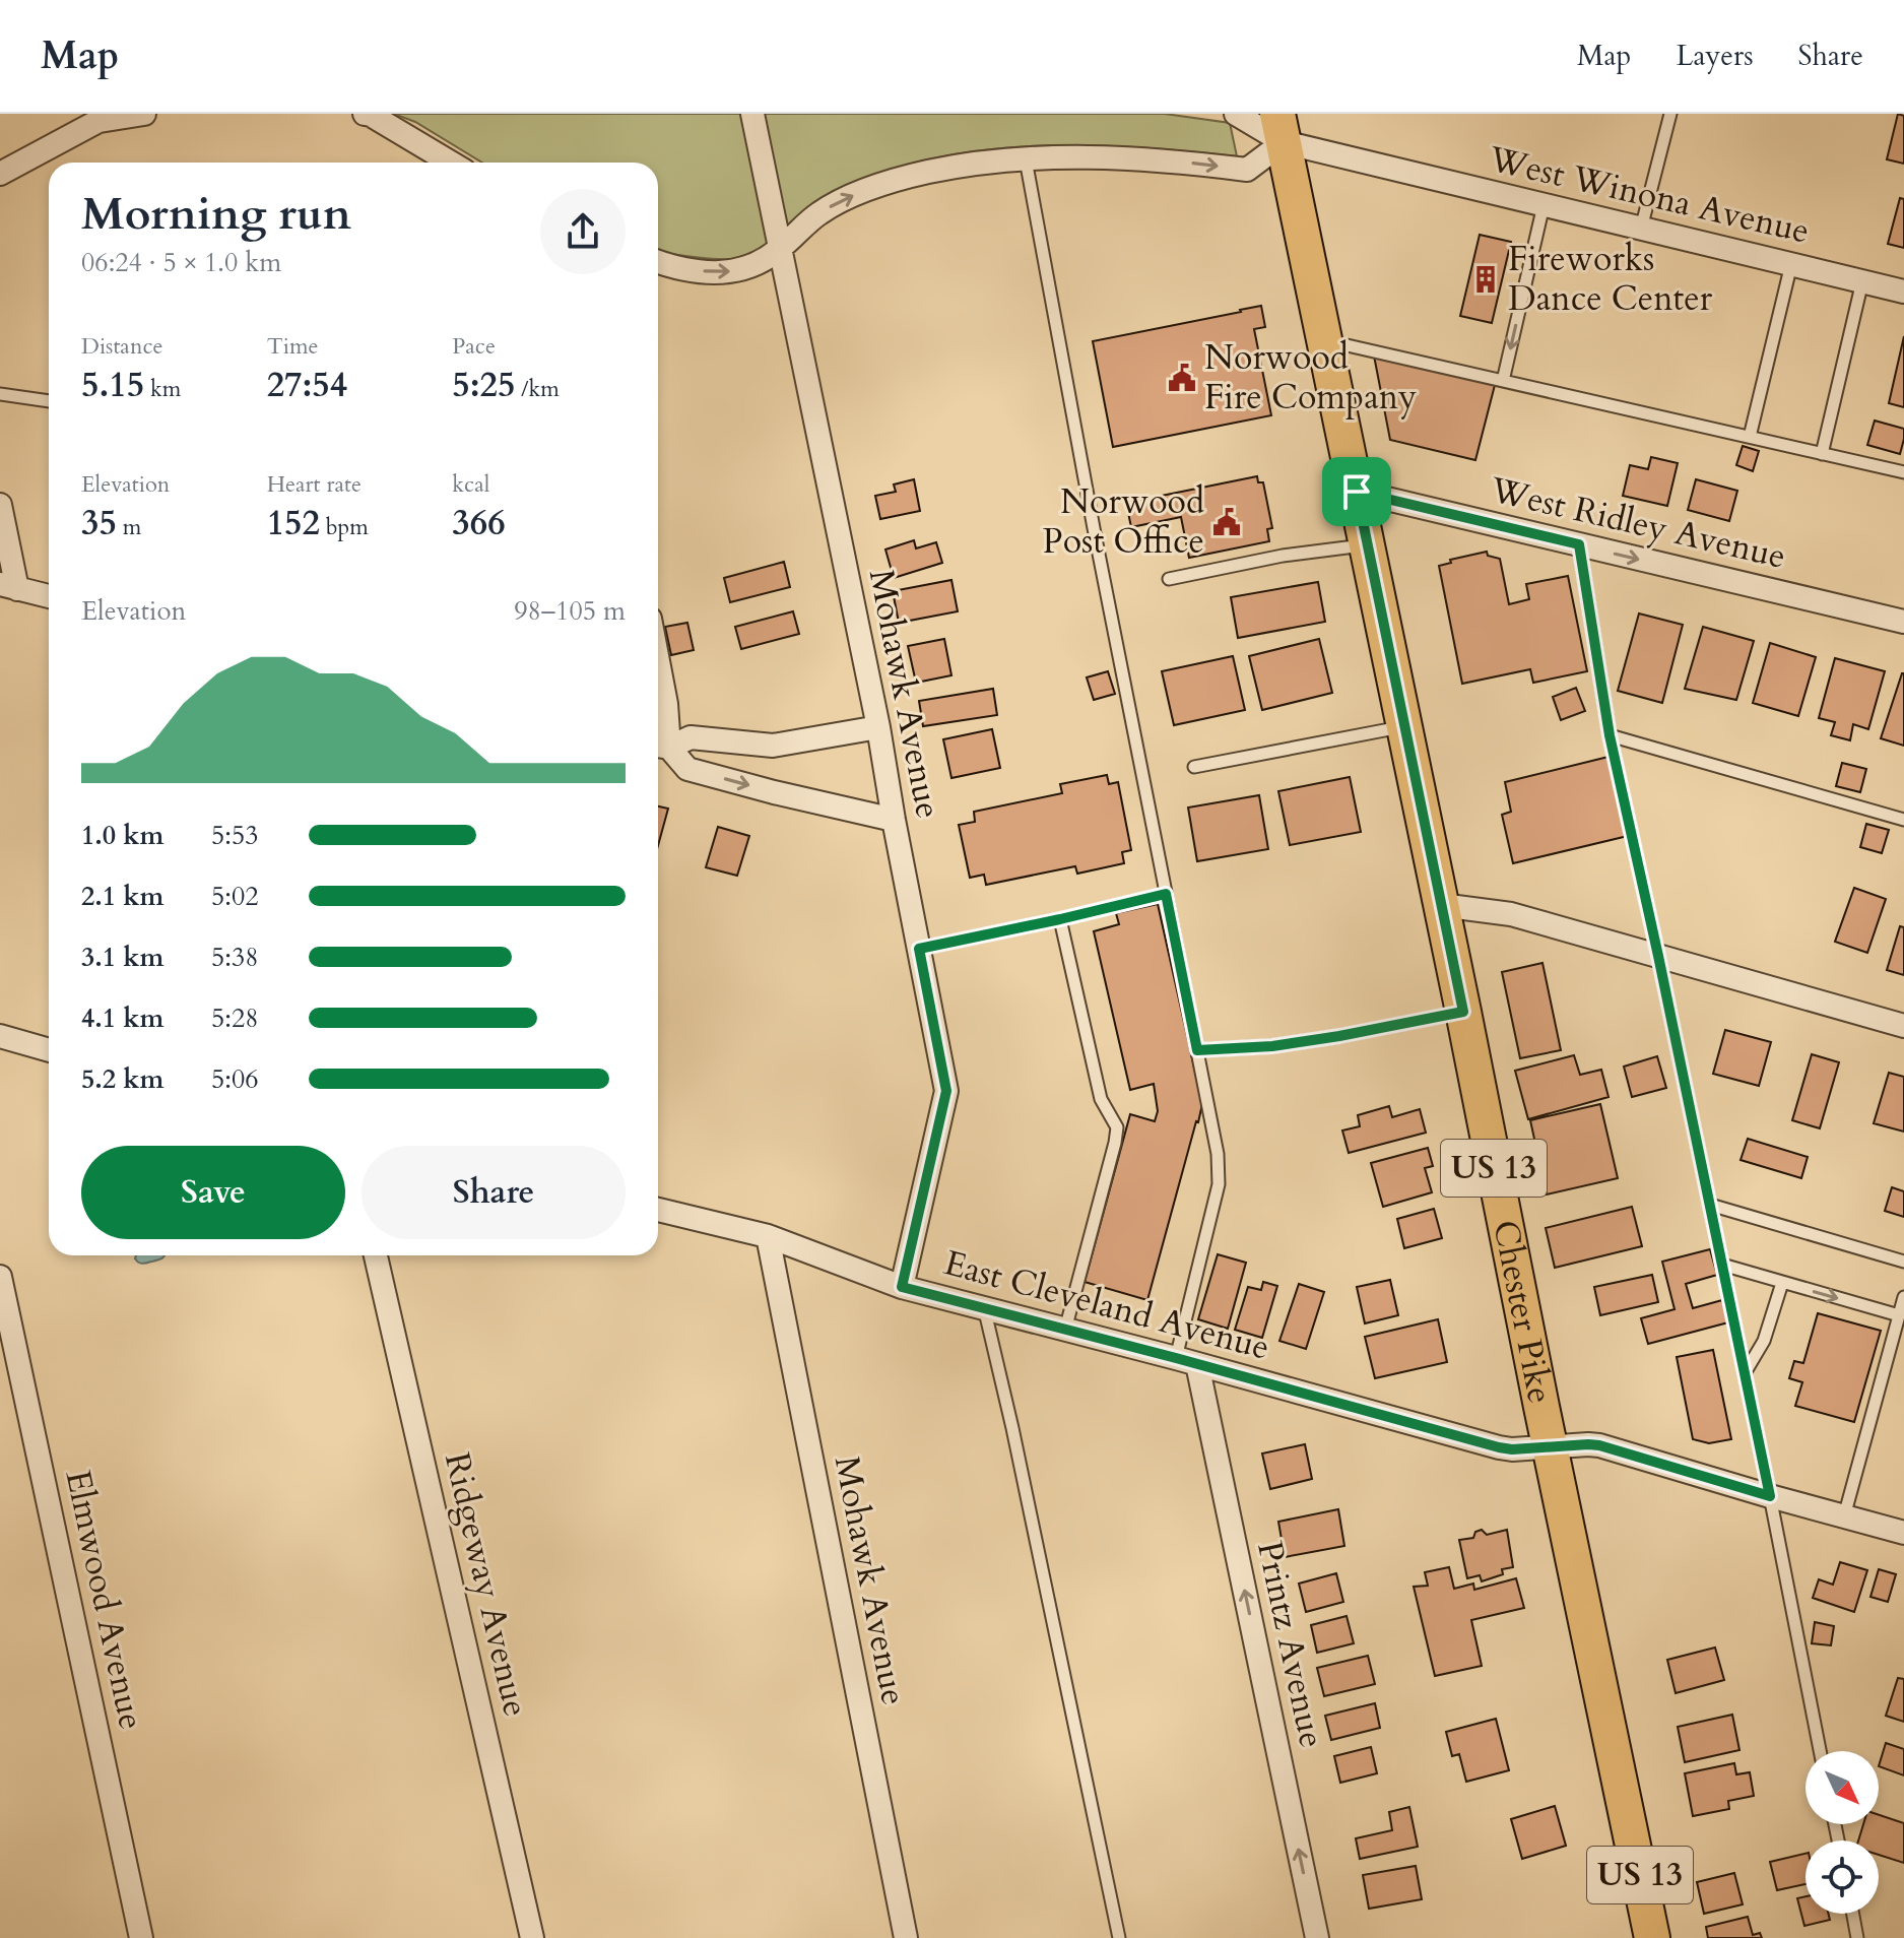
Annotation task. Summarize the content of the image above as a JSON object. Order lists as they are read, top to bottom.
{
  "streets": {
    "main road": ["US 13", "Chester Pike"],
    "street": [
      "West Winona Avenue",
      "West Ridley Avenue",
      "Mohawk Avenue",
      "East Cleveland Avenue",
      "Ridgeway Avenue",
      "Elmwood Avenue",
      "Printz Avenue"
    ]
  },
  "crossings": [
    ["West Winona Avenue", "Chester Pike"],
    ["West Ridley Avenue", "Chester Pike"],
    ["Mohawk Avenue", "East Cleveland Avenue"],
    ["East Cleveland Avenue", "Chester Pike"],
    ["East Cleveland Avenue", "Printz Avenue"]
  ],
  "one_way": ["West Ridley Avenue", "Printz Avenue"],
  "places": {
    "building": ["Fireworks Dance Center"],
    "public building": ["Norwood Fire Company", "Norwood Post Office"]
  },
  "north": "bottom right",
  "page": {
    "header": "Map",
    "nav": ["Map", "Layers", "Share"],
    "heading": ["Morning run", "06:24 · 5 × 1.0 km"],
    "stats": [
      ["Distance", "5.15 km"],
      ["Time", "27:54"],
      ["Pace", "5:25 /km"],
      ["Elevation", "35 m"],
      ["Heart rate", "152 bpm"],
      ["kcal", "366"]
    ],
    "chart": ["Elevation", "98–105 m"],
    "list": [
      {
        "name": "1.0 km",
        "note": "5:53"
      },
      {
        "name": "2.1 km",
        "note": "5:02"
      },
      {
        "name": "3.1 km",
        "note": "5:38"
      },
      {
        "name": "4.1 km",
        "note": "5:28"
      },
      {
        "name": "5.2 km",
        "note": "5:06"
      }
    ],
    "buttons": ["Save", "Share"]
  }
}
